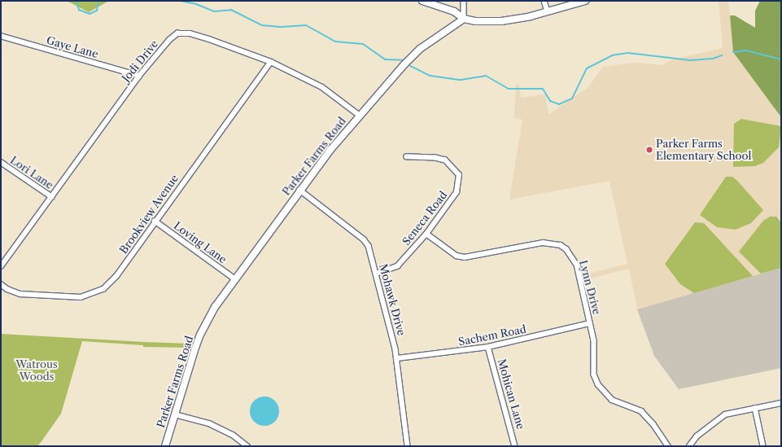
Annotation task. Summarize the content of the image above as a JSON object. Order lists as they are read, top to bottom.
{
  "streets": {
    "street": [
      "Gaye Lane",
      "Jodi Drive",
      "Parker Farms Road",
      "Lori Lane",
      "Brookview Avenue",
      "Seneca Road",
      "Loving Lane",
      "Lynn Drive",
      "Mohawk Drive",
      "Sachem Road",
      "Mohican Lane"
    ]
  },
  "crossings": [
    ["Gaye Lane", "Jodi Drive"],
    ["Jodi Drive", "Parker Farms Road"],
    ["Jodi Drive", "Lori Lane"],
    ["Jodi Drive", "Brookview Avenue"],
    ["Parker Farms Road", "Loving Lane"],
    ["Parker Farms Road", "Mohawk Drive"],
    ["Brookview Avenue", "Loving Lane"],
    ["Seneca Road", "Lynn Drive"],
    ["Seneca Road", "Mohawk Drive"],
    ["Lynn Drive", "Sachem Road"],
    ["Mohawk Drive", "Sachem Road"],
    ["Sachem Road", "Mohican Lane"]
  ],
  "parks": ["Watrous Woods"],
  "places": ["Parker Farms Elementary School"]
}
